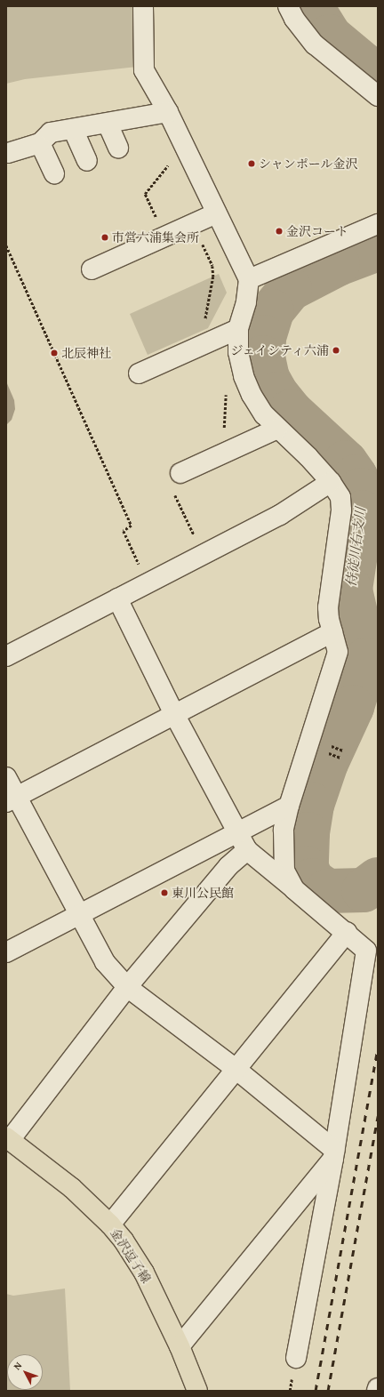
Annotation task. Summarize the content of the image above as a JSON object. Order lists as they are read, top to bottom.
{
  "streets": {
    "main road": ["金沢逗子線"]
  },
  "water": ["侍従川右支川"],
  "places": [
    "シャンポール金沢",
    "金沢コート",
    "市営六浦集会所",
    "ジェイシティ六浦",
    "北辰神社",
    "東川公民館"
  ],
  "north": "top left"
}
